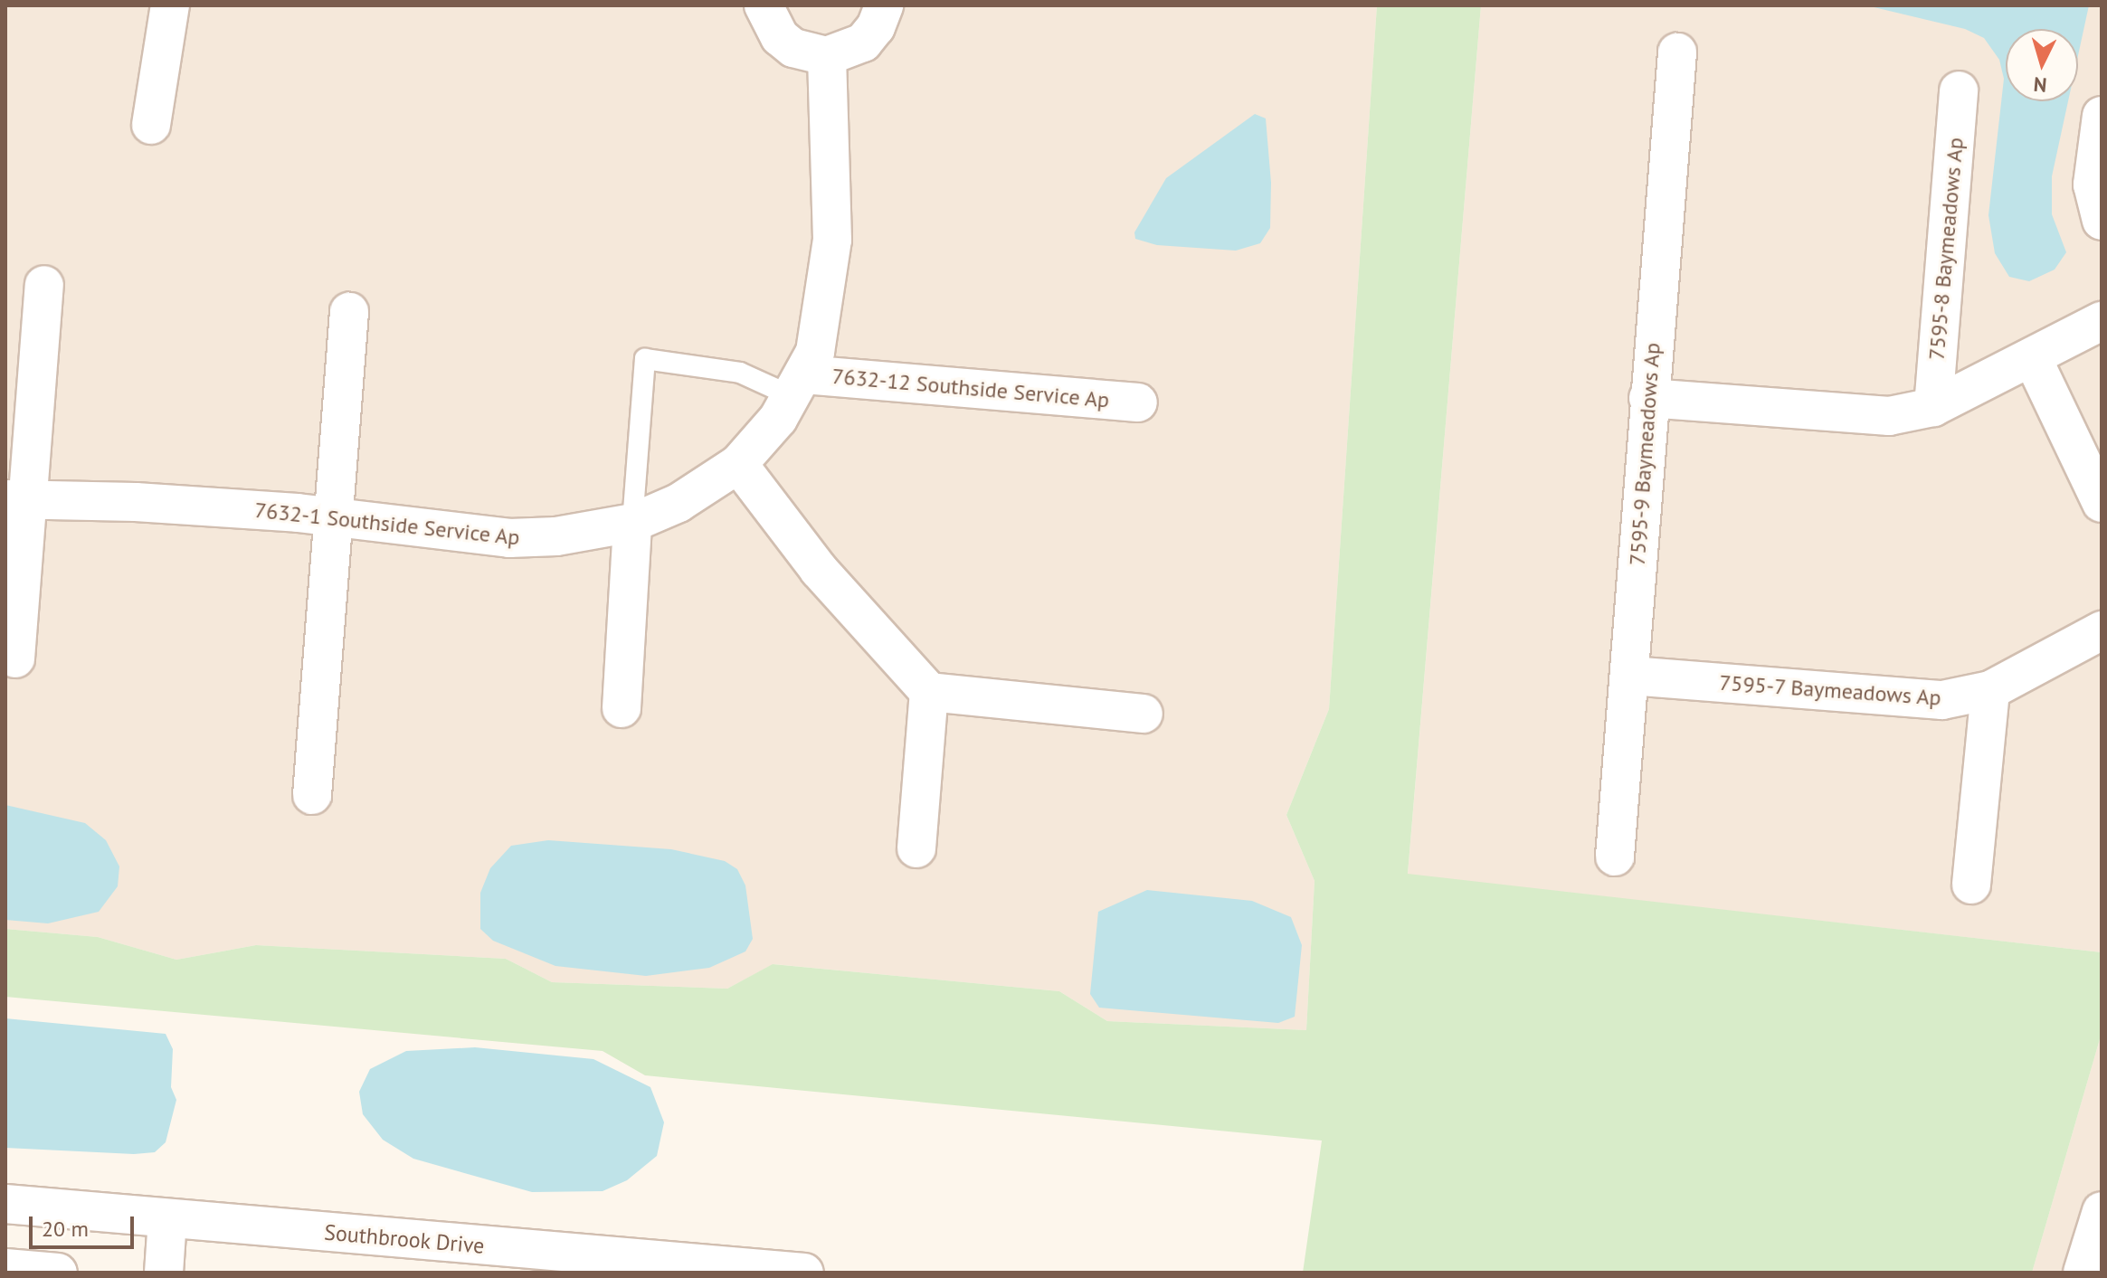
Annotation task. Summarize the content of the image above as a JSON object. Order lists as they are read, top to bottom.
{
  "streets": {
    "street": [
      "7595-8 Baymeadows Ap",
      "7632-12 Southside Service Ap",
      "7595-9 Baymeadows Ap",
      "7632-1 Southside Service Ap",
      "7595-7 Baymeadows Ap",
      "Southbrook Drive"
    ]
  },
  "crossings": [
    ["7632-12 Southside Service Ap", "7632-1 Southside Service Ap"],
    ["7595-9 Baymeadows Ap", "7595-7 Baymeadows Ap"]
  ],
  "scale_bar": "20 m",
  "north": "bottom"
}
